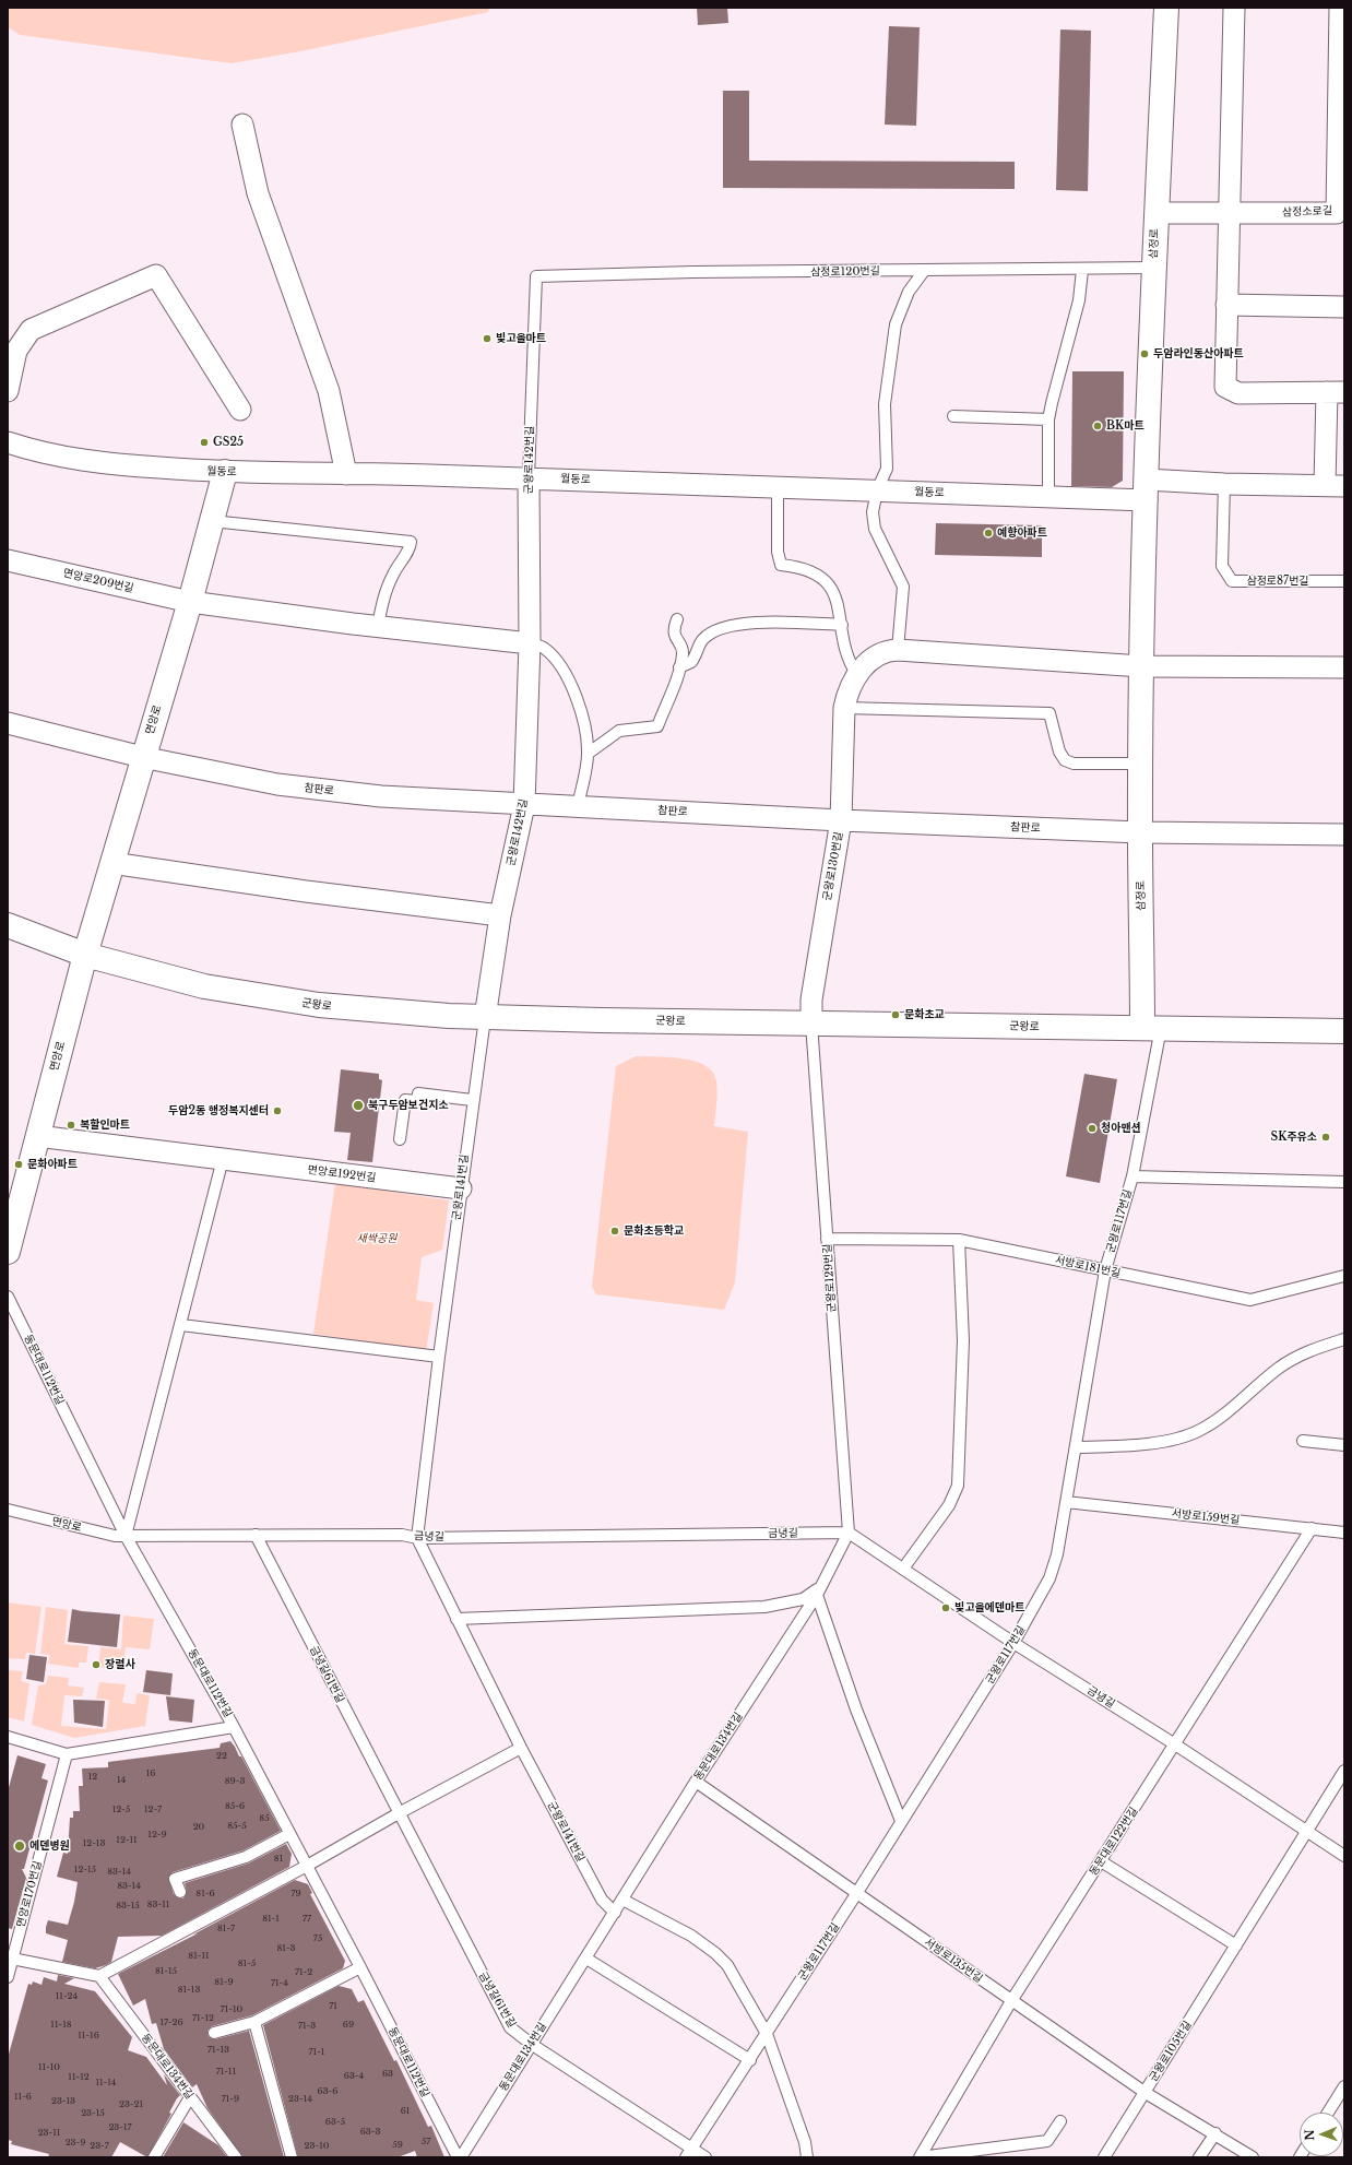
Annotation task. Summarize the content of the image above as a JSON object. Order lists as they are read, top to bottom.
{
  "streets": {
    "main road": ["삼정로", "면앙로", "군왕로"],
    "street": [
      "삼정소로길",
      "군왕로142번길",
      "월동로",
      "면앙로209번길",
      "참판로",
      "군왕로130번길",
      "면앙로192번길"
    ],
    "lane": [
      "삼정로120번길",
      "삼정로87번길",
      "군왕로141번길",
      "군왕로117번길",
      "서방로181번길",
      "군왕로129번길",
      "동문대로112번길",
      "서방로159번길",
      "금녕길",
      "금녕길61번길",
      "동문대로134번길",
      "동문대로122번길",
      "면앙로170번길",
      "서방로135번길",
      "군왕로105번길"
    ]
  },
  "crossings": [
    ["삼정로", "삼정로120번길"],
    ["삼정로", "월동로"],
    ["삼정로", "참판로"],
    ["삼정로", "군왕로"],
    ["삼정로", "군왕로117번길"],
    ["삼정로120번길", "군왕로142번길"],
    ["군왕로142번길", "월동로"],
    ["군왕로142번길", "참판로"],
    ["군왕로142번길", "군왕로"],
    ["군왕로142번길", "군왕로141번길"],
    ["월동로", "면앙로"],
    ["면앙로209번길", "면앙로"],
    ["면앙로", "참판로"],
    ["면앙로", "군왕로"],
    ["면앙로", "면앙로192번길"],
    ["면앙로", "동문대로112번길"],
    ["면앙로", "금녕길"],
    ["참판로", "군왕로130번길"],
    ["군왕로130번길", "군왕로"],
    ["군왕로130번길", "군왕로129번길"],
    ["군왕로", "군왕로141번길"],
    ["군왕로", "군왕로117번길"],
    ["군왕로", "군왕로129번길"],
    ["면앙로192번길", "군왕로141번길"],
    ["군왕로141번길", "금녕길"],
    ["군왕로141번길", "동문대로134번길"],
    ["군왕로117번길", "서방로181번길"],
    ["군왕로117번길", "서방로159번길"],
    ["군왕로117번길", "금녕길"],
    ["군왕로117번길", "금녕길61번길"],
    ["군왕로117번길", "서방로135번길"],
    ["서방로181번길", "군왕로129번길"],
    ["군왕로129번길", "금녕길"],
    ["군왕로129번길", "동문대로134번길"],
    ["동문대로112번길", "금녕길"],
    ["서방로159번길", "동문대로122번길"],
    ["금녕길", "금녕길61번길"],
    ["금녕길", "동문대로134번길"],
    ["금녕길", "동문대로122번길"],
    ["금녕길", "군왕로105번길"],
    ["금녕길61번길", "동문대로134번길"],
    ["동문대로134번길", "서방로135번길"],
    ["동문대로122번길", "서방로135번길"],
    ["서방로135번길", "군왕로105번길"]
  ],
  "parks": ["새싹공원"],
  "places": [
    "빛고을마트",
    "두암라인동산아파트",
    "BK마트",
    "GS25",
    "예향아파트",
    "문화초교",
    "북구두암보건지소",
    "두암2동 행정복지센터",
    "복할인마트",
    "청아맨션",
    "SK주유소",
    "문화아파트",
    "문화초등학교",
    "빛고을에덴마트",
    "장렬사",
    "에덴병원"
  ],
  "house_numbers": [
    "22",
    "16",
    "12",
    "14",
    "89-3",
    "85-6",
    "12-5",
    "12-7",
    "85",
    "85-5",
    "20",
    "12-9",
    "12-11",
    "12-13",
    "81",
    "12-15",
    "83-14",
    "83-14",
    "81-6",
    "79",
    "83-11",
    "83-15",
    "81-1",
    "77",
    "81-7",
    "75",
    "81-3",
    "81-11",
    "81-5",
    "81-15",
    "71-2",
    "81-9",
    "71-4",
    "81-13",
    "11-24",
    "71",
    "71-10",
    "71-12",
    "17-26",
    "11-18",
    "69",
    "71-3",
    "11-16",
    "71-13",
    "71-1",
    "11-10",
    "71-11",
    "63",
    "63-4",
    "11-12",
    "11-14",
    "63-6",
    "11-6",
    "71-9",
    "23-14",
    "23-13",
    "23-21",
    "61",
    "23-15",
    "63-5",
    "23-17",
    "63-3",
    "23-11",
    "57",
    "23-9",
    "59",
    "23-7",
    "23-10"
  ],
  "north": "left"
}
